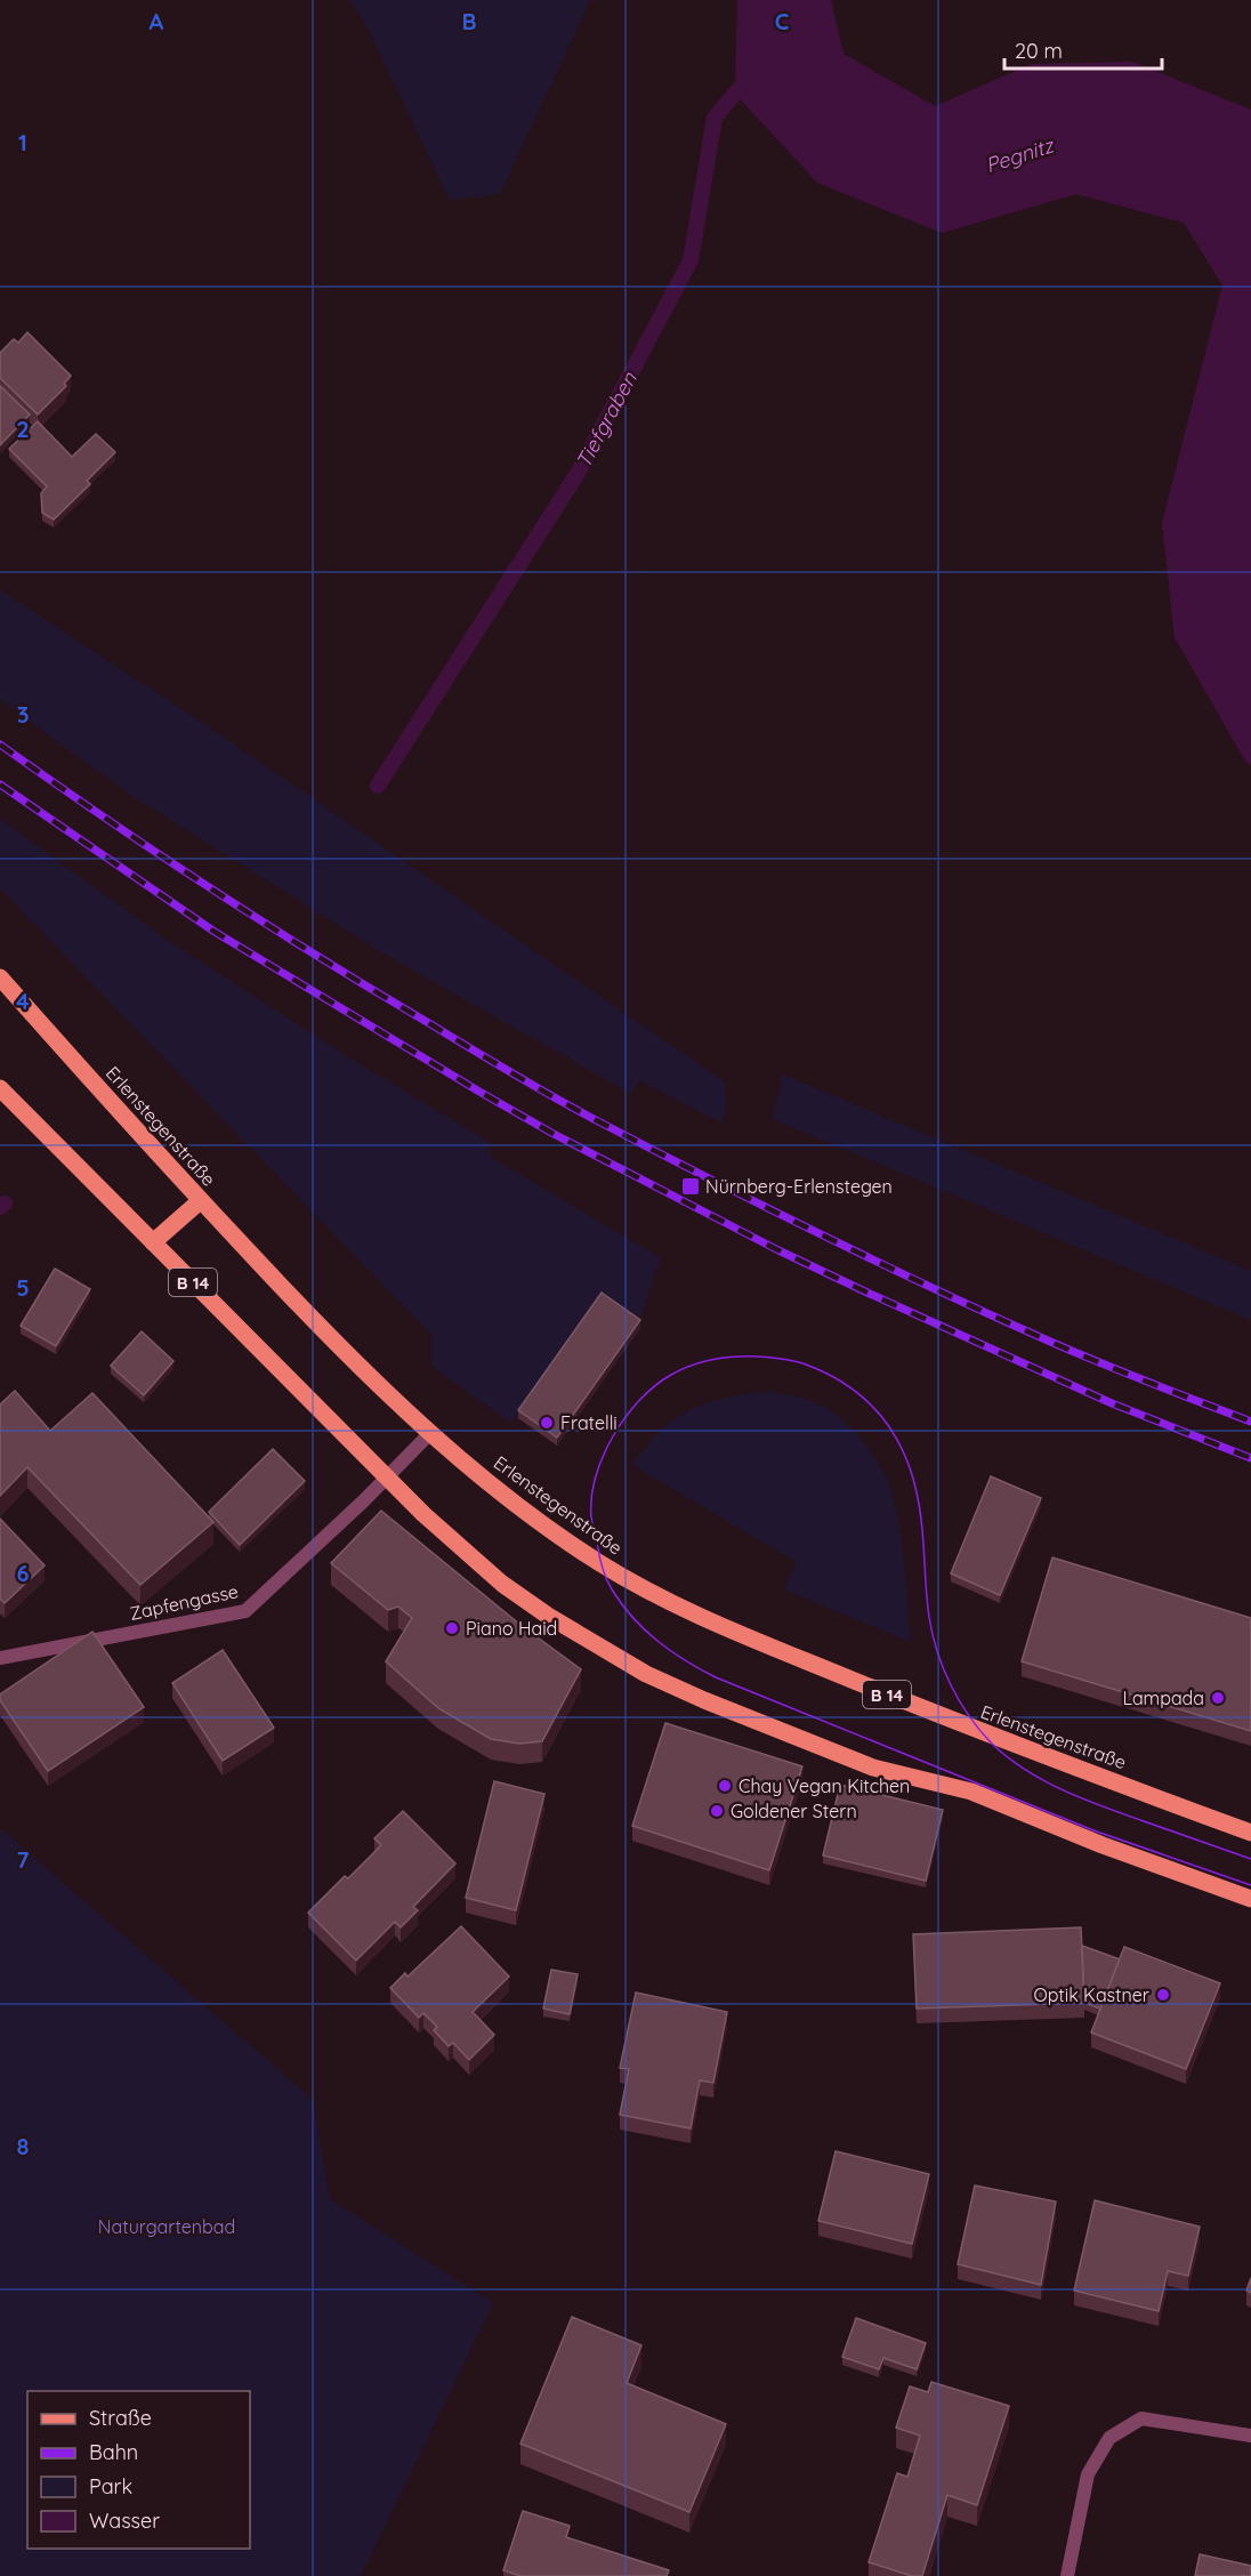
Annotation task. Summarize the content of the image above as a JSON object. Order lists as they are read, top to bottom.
{
  "streets": {
    "main road": ["Erlenstegenstraße", "B 14"],
    "street": ["Zapfengasse"]
  },
  "crossings": [
    ["Erlenstegenstraße", "Zapfengasse"],
    ["B 14", "Zapfengasse"]
  ],
  "water": ["Pegnitz", "Tiefgraben"],
  "parks": ["Naturgartenbad"],
  "places": {
    "transit": ["Nürnberg-Erlenstegen"],
    "other": [
      "Fratelli",
      "Piano Haid",
      "Lampada",
      "Chay Vegan Kitchen",
      "Goldener Stern",
      "Optik Kastner"
    ]
  },
  "legend": [
    "Straße",
    "Bahn",
    "Park",
    "Wasser"
  ],
  "scale_bar": "20 m",
  "grid": {
    "columns": ["A", "B", "C"],
    "rows": [
      "1",
      "2",
      "3",
      "4",
      "5",
      "6",
      "7",
      "8"
    ]
  }
}
